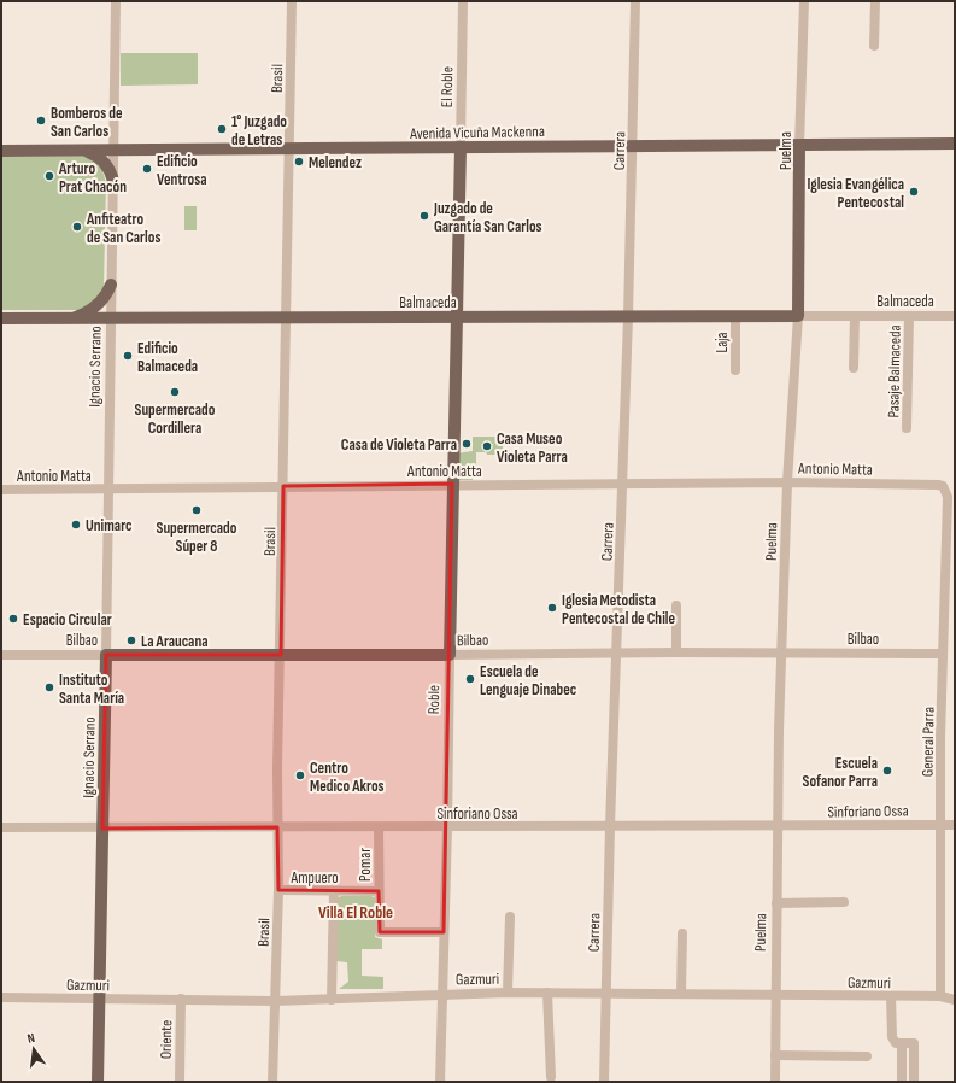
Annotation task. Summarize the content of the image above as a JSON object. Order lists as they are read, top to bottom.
{
  "streets": {
    "main road": [
      "El Roble",
      "Avenida Vicuña Mackenna",
      "Puelma",
      "Balmaceda",
      "Ignacio Serrano",
      "Bilbao",
      "Roble"
    ],
    "street": [
      "Brasil",
      "Carrera",
      "Laja",
      "Pasaje Balmaceda",
      "Antonio Matta",
      "General Parra",
      "Sinforiano Ossa",
      "Pomar",
      "Ampuero",
      "Gazmuri",
      "Oriente"
    ]
  },
  "crossings": [
    ["Brasil", "Avenida Vicuña Mackenna"],
    ["Brasil", "Balmaceda"],
    ["Brasil", "Antonio Matta"],
    ["Brasil", "Bilbao"],
    ["Brasil", "Sinforiano Ossa"],
    ["Brasil", "Ampuero"],
    ["Brasil", "Gazmuri"],
    ["El Roble", "Avenida Vicuña Mackenna"],
    ["El Roble", "Balmaceda"],
    ["El Roble", "Roble"],
    ["Avenida Vicuña Mackenna", "Carrera"],
    ["Avenida Vicuña Mackenna", "Puelma"],
    ["Avenida Vicuña Mackenna", "Ignacio Serrano"],
    ["Carrera", "Balmaceda"],
    ["Carrera", "Antonio Matta"],
    ["Carrera", "Bilbao"],
    ["Carrera", "Sinforiano Ossa"],
    ["Carrera", "Gazmuri"],
    ["Puelma", "Balmaceda"],
    ["Puelma", "Antonio Matta"],
    ["Puelma", "Bilbao"],
    ["Puelma", "Sinforiano Ossa"],
    ["Puelma", "Gazmuri"],
    ["Balmaceda", "Laja"],
    ["Balmaceda", "Ignacio Serrano"],
    ["Balmaceda", "Pasaje Balmaceda"],
    ["Balmaceda", "Roble"],
    ["Ignacio Serrano", "Antonio Matta"],
    ["Ignacio Serrano", "Bilbao"],
    ["Ignacio Serrano", "Sinforiano Ossa"],
    ["Ignacio Serrano", "Gazmuri"],
    ["Antonio Matta", "Roble"],
    ["Antonio Matta", "General Parra"],
    ["Bilbao", "Roble"],
    ["Bilbao", "General Parra"],
    ["Roble", "Sinforiano Ossa"],
    ["Roble", "Pomar"],
    ["Roble", "Gazmuri"],
    ["General Parra", "Sinforiano Ossa"],
    ["General Parra", "Gazmuri"],
    ["Sinforiano Ossa", "Pomar"],
    ["Pomar", "Ampuero"],
    ["Gazmuri", "Oriente"]
  ],
  "districts": ["Villa El Roble"],
  "places": [
    "Bomberos de San Carlos",
    "1° Juzgado de Letras",
    "Melendez",
    "Edificio Ventrosa",
    "Arturo Prat Chacón",
    "Iglesia Evangélica Pentecostal",
    "Juzgado de Garantía San Carlos",
    "Anfiteatro de San Carlos",
    "Edificio Balmaceda",
    "Supermercado Cordillera",
    "Casa de Violeta Parra",
    "Casa Museo Violeta Parra",
    "Supermercado Súper 8",
    "Unimarc",
    "Iglesia Metodista Pentecostal de Chile",
    "Espacio Circular",
    "La Araucana",
    "Escuela de Lenguaje Dinabec",
    "Instituto Santa María",
    "Escuela Sofanor Parra",
    "Centro Medico Akros"
  ],
  "north": "top"
}
